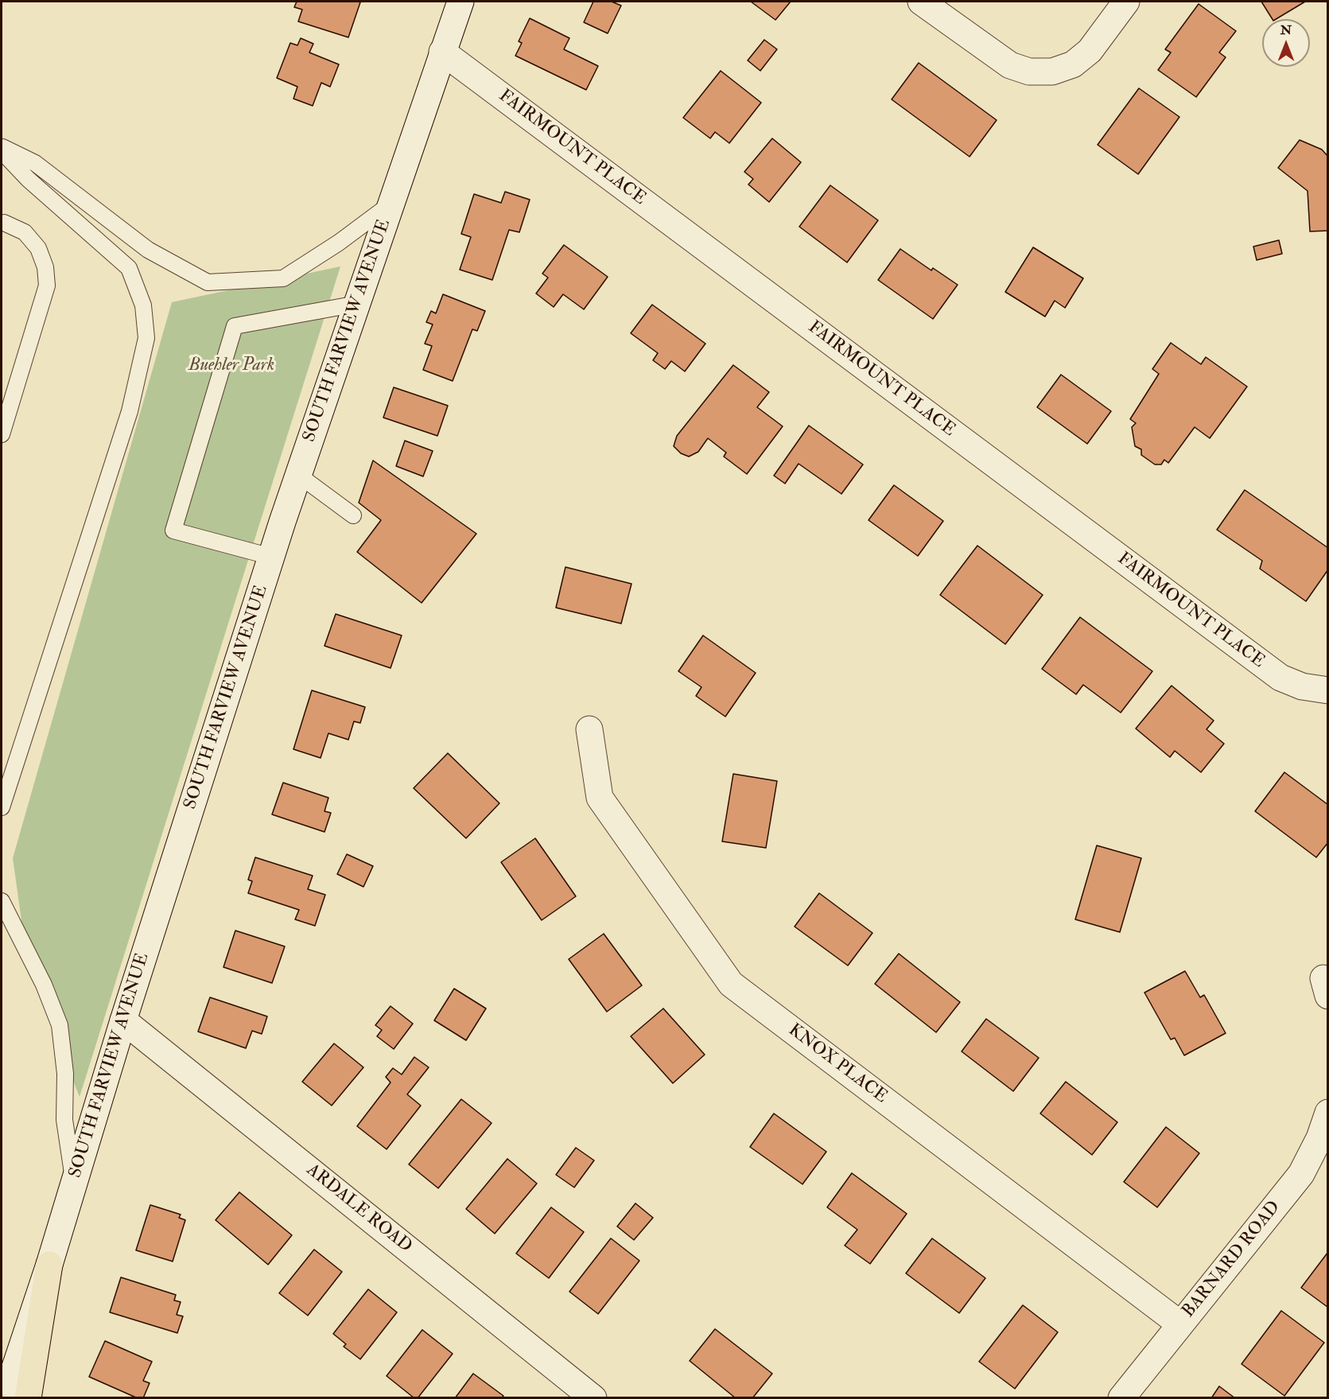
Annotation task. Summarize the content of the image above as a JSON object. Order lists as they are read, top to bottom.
{
  "streets": {
    "street": [
      "FAIRMOUNT PLACE",
      "SOUTH FARVIEW AVENUE",
      "KNOX PLACE",
      "ARDALE ROAD",
      "BARNARD ROAD"
    ]
  },
  "crossings": [
    ["FAIRMOUNT PLACE", "SOUTH FARVIEW AVENUE"],
    ["SOUTH FARVIEW AVENUE", "ARDALE ROAD"],
    ["KNOX PLACE", "BARNARD ROAD"]
  ],
  "parks": ["Buehler Park"],
  "north": "top"
}
